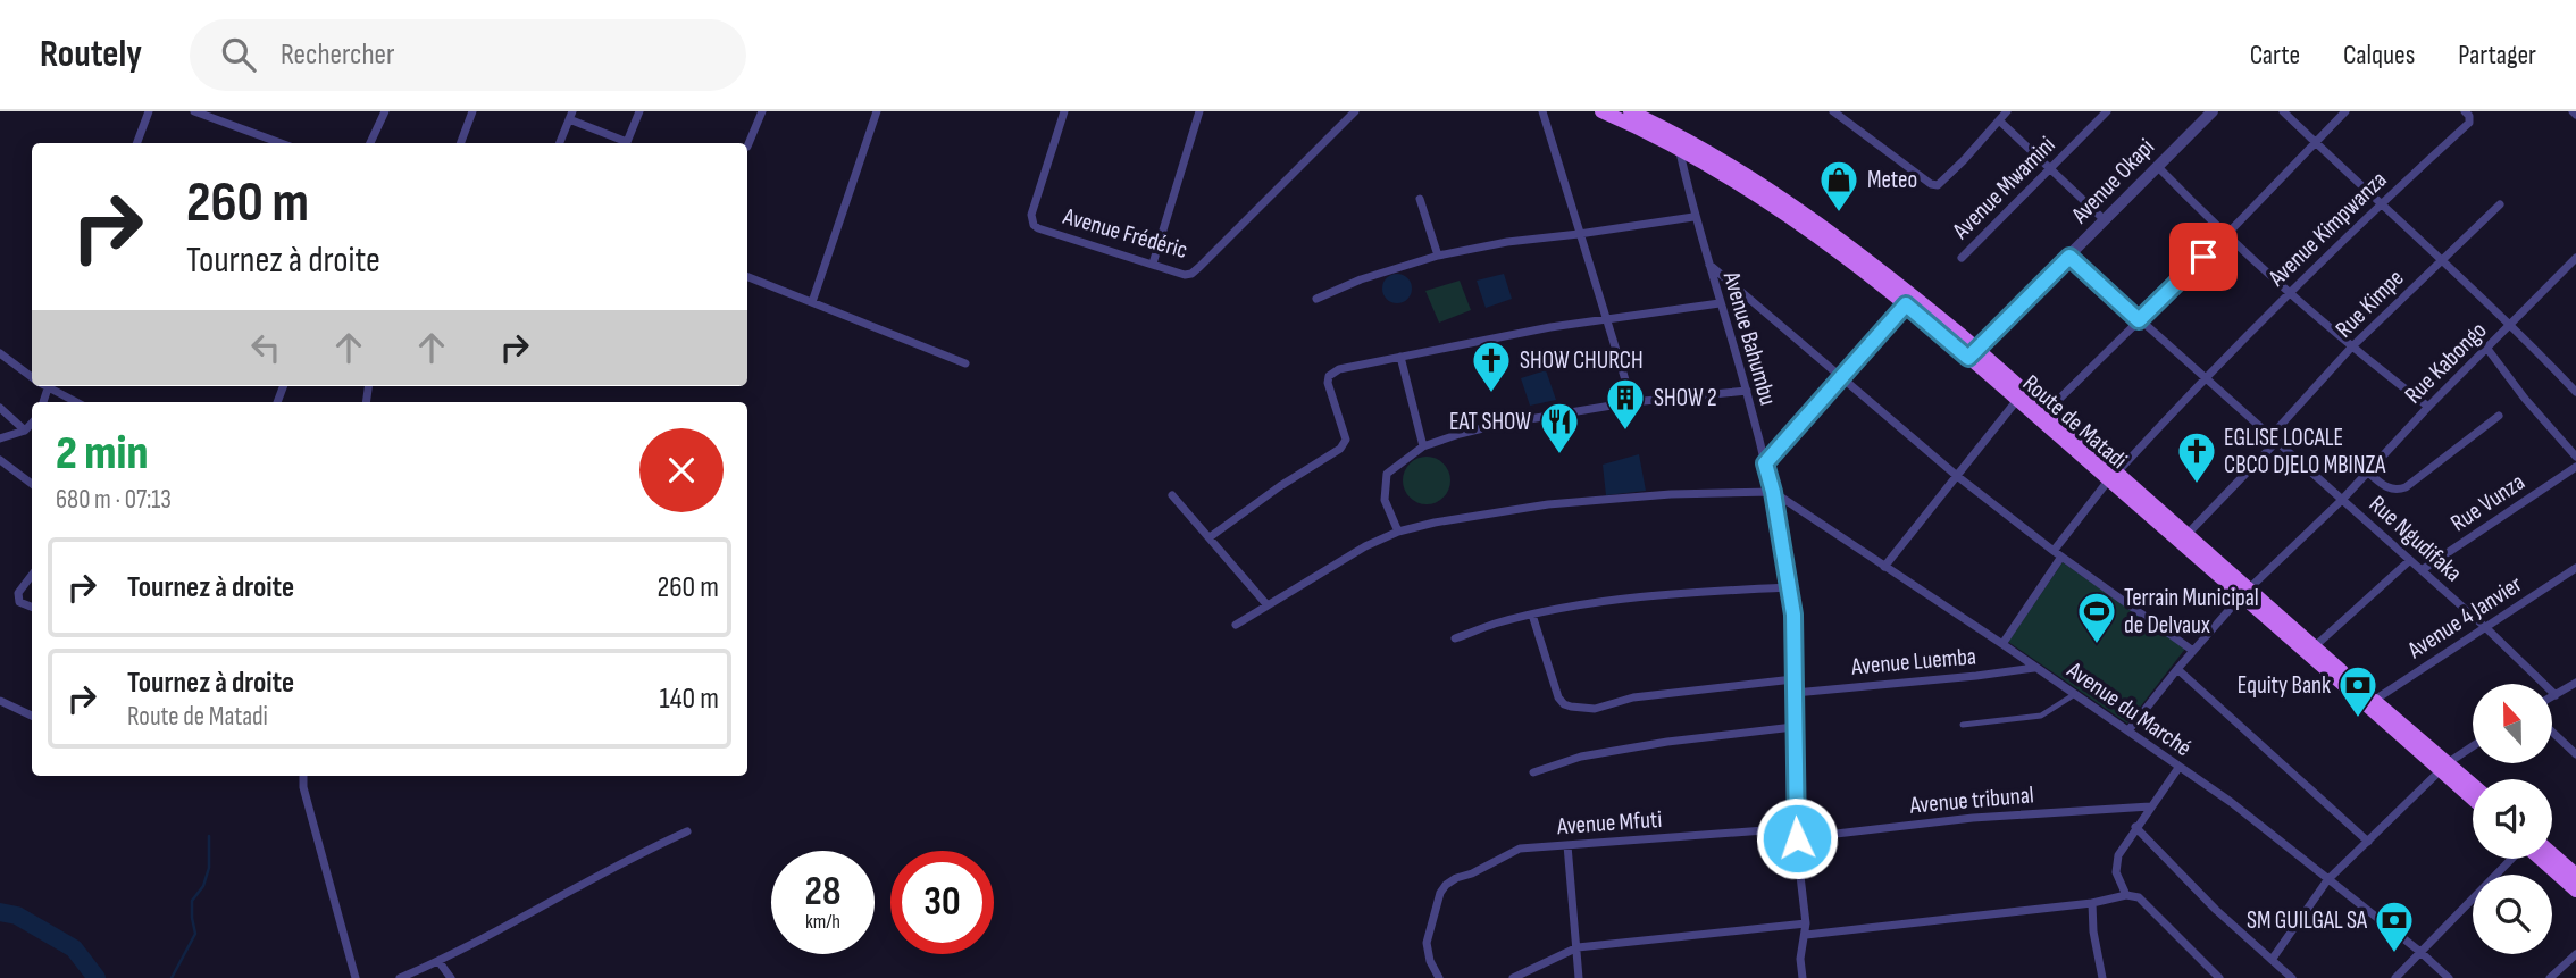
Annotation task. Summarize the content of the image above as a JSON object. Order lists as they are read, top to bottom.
{
  "streets": {
    "main road": ["Route de Matadi"],
    "street": [
      "Avenue Okapi",
      "Avenue Mwamini",
      "Avenue Kimpwanza",
      "Avenue Frédéric",
      "Rue Kimpe",
      "Avenue Bahumbu",
      "Rue Kabongo",
      "Rue Vunza",
      "Rue Ngudifaka",
      "Avenue 4 Janvier",
      "Avenue Luemba",
      "Avenue du Marché",
      "Avenue tribunal",
      "Avenue Mfuti"
    ]
  },
  "crossings": [
    ["Avenue Okapi", "Route de Matadi"],
    ["Avenue Okapi", "Rue Ngudifaka"],
    ["Avenue Kimpwanza", "Route de Matadi"],
    ["Avenue Kimpwanza", "Rue Ngudifaka"],
    ["Rue Kimpe", "Route de Matadi"],
    ["Rue Kimpe", "Rue Ngudifaka"],
    ["Avenue Bahumbu", "Route de Matadi"],
    ["Avenue Bahumbu", "Avenue Luemba"],
    ["Avenue Bahumbu", "Avenue du Marché"],
    ["Avenue Bahumbu", "Avenue tribunal"],
    ["Avenue Bahumbu", "Avenue Mfuti"],
    ["Rue Kabongo", "Route de Matadi"],
    ["Rue Kabongo", "Rue Ngudifaka"],
    ["Rue Kabongo", "Avenue du Marché"],
    ["Route de Matadi", "Avenue 4 Janvier"],
    ["Rue Vunza", "Rue Ngudifaka"],
    ["Rue Ngudifaka", "Avenue 4 Janvier"],
    ["Avenue Luemba", "Avenue du Marché"],
    ["Avenue tribunal", "Avenue Mfuti"]
  ],
  "places": {
    "shop": ["Meteo"],
    "church": ["SHOW CHURCH", "EGLISE LOCALE CBCO DJELO MBINZA"],
    "building": ["SHOW 2"],
    "restaurant": ["EAT SHOW"],
    "sports": ["Terrain Municipal de Delvaux"],
    "bank": ["Equity Bank", "SM GUILGAL SA"]
  },
  "north": "top",
  "page": {
    "header": "Routely",
    "search": "Rechercher",
    "nav": ["Carte", "Calques", "Partager"],
    "turn": ["260 m", "Tournez à droite"],
    "heading": ["2 min", "680 m · 07:13"],
    "list": [
      {
        "name": "Tournez à droite",
        "value": "260 m"
      },
      {
        "name": "Tournez à droite",
        "note": "Route de Matadi",
        "value": "140 m"
      }
    ],
    "speed": "28 km/h",
    "limit": "30"
  }
}
